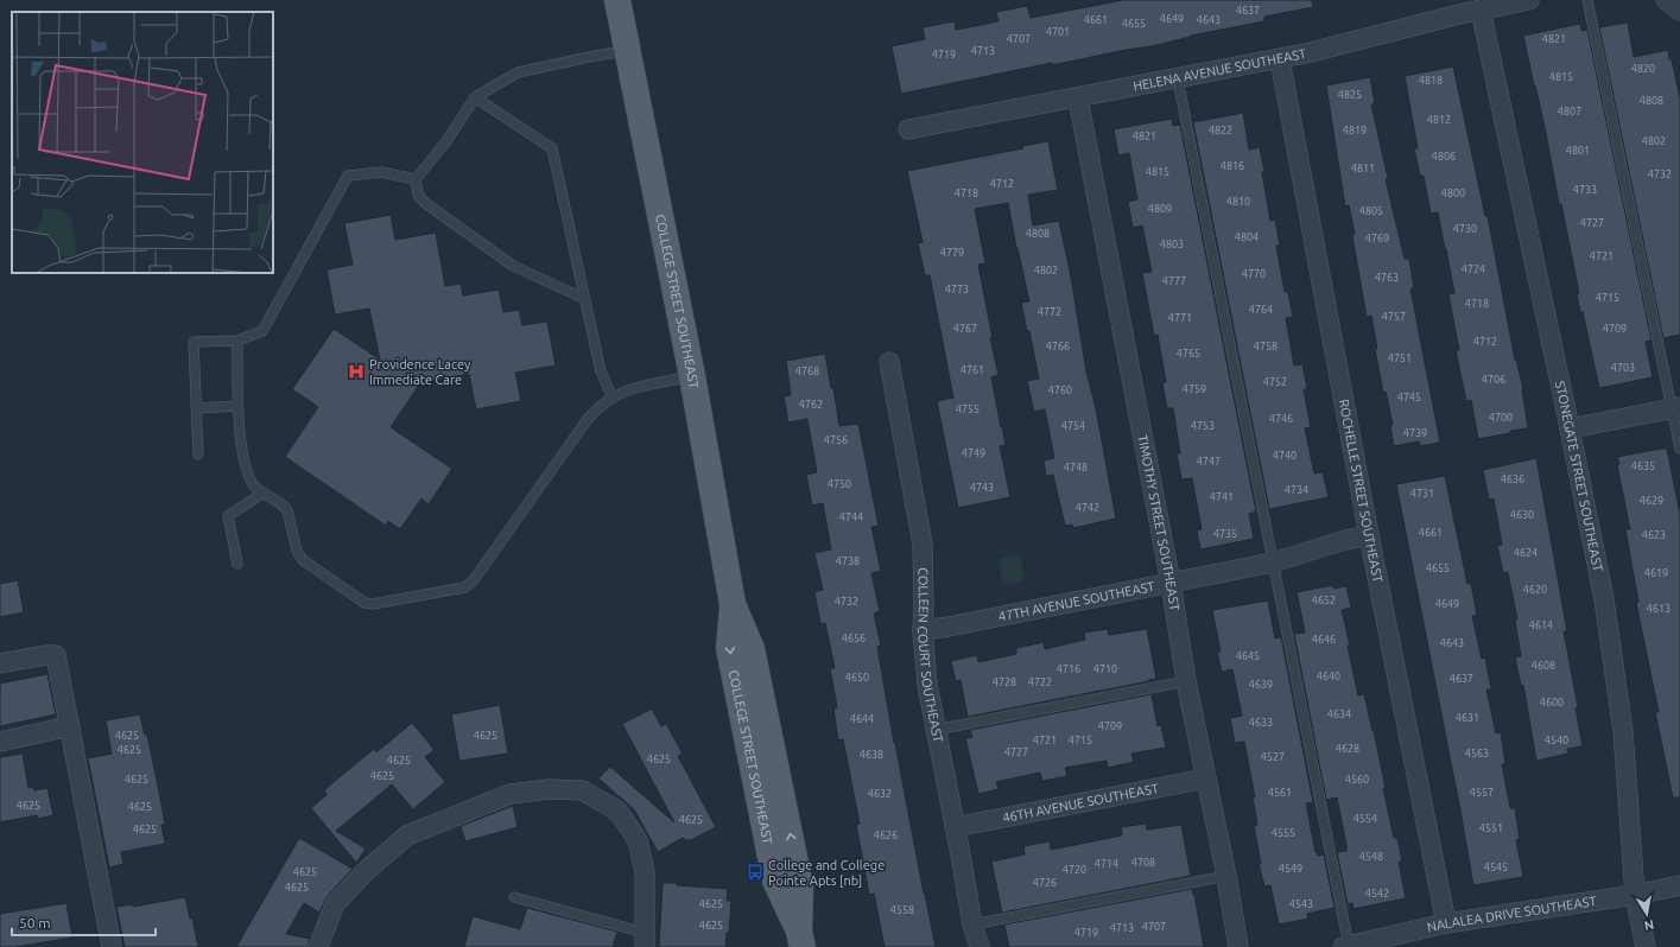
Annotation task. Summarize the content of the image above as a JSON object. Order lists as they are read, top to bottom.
{
  "streets": {
    "main road": ["COLLEGE STREET SOUTHEAST"],
    "street": [
      "HELENA AVENUE SOUTHEAST",
      "STONEGATE STREET SOUTHEAST",
      "ROCHELLE STREET SOUTHEAST",
      "TIMOTHY STREET SOUTHEAST",
      "47TH AVENUE SOUTHEAST",
      "COLLEEN COURT SOUTHEAST",
      "46TH AVENUE SOUTHEAST",
      "NALALEA DRIVE SOUTHEAST"
    ]
  },
  "crossings": [
    ["HELENA AVENUE SOUTHEAST", "STONEGATE STREET SOUTHEAST"],
    ["HELENA AVENUE SOUTHEAST", "ROCHELLE STREET SOUTHEAST"],
    ["HELENA AVENUE SOUTHEAST", "TIMOTHY STREET SOUTHEAST"],
    ["STONEGATE STREET SOUTHEAST", "NALALEA DRIVE SOUTHEAST"],
    ["ROCHELLE STREET SOUTHEAST", "47TH AVENUE SOUTHEAST"],
    ["ROCHELLE STREET SOUTHEAST", "NALALEA DRIVE SOUTHEAST"],
    ["TIMOTHY STREET SOUTHEAST", "47TH AVENUE SOUTHEAST"],
    ["TIMOTHY STREET SOUTHEAST", "46TH AVENUE SOUTHEAST"],
    ["47TH AVENUE SOUTHEAST", "COLLEEN COURT SOUTHEAST"],
    ["COLLEEN COURT SOUTHEAST", "46TH AVENUE SOUTHEAST"]
  ],
  "places": {
    "hospital": ["Providence Lacey Immediate Care"],
    "bus stop": ["College and College Pointe Apts [nb]"]
  },
  "house_numbers": [
    "4637",
    "4649",
    "4661",
    "4643",
    "4655",
    "4701",
    "4707",
    "4821",
    "4713",
    "4719",
    "4820",
    "4815",
    "4818",
    "4825",
    "4808",
    "4807",
    "4812",
    "4822",
    "4819",
    "4821",
    "4802",
    "4801",
    "4806",
    "4816",
    "4811",
    "4815",
    "4732",
    "4712",
    "4733",
    "4718",
    "4800",
    "4810",
    "4809",
    "4805",
    "4727",
    "4730",
    "4808",
    "4804",
    "4769",
    "4803",
    "4779",
    "4721",
    "4724",
    "4802",
    "4770",
    "4763",
    "4777",
    "4773",
    "4715",
    "4718",
    "4764",
    "4772",
    "4757",
    "4771",
    "4767",
    "4709",
    "4712",
    "4766",
    "4758",
    "4765",
    "4751",
    "4703",
    "4761",
    "4768",
    "4706",
    "4752",
    "4759",
    "4760",
    "4745",
    "4762",
    "4755",
    "4700",
    "4746",
    "4754",
    "4753",
    "4739",
    "4756",
    "4749",
    "4740",
    "4747",
    "4635",
    "4748",
    "4636",
    "4750",
    "4743",
    "4734",
    "4731",
    "4741",
    "4629",
    "4742",
    "4630",
    "4744",
    "4661",
    "4735",
    "4623",
    "4624",
    "4738",
    "4655",
    "4619",
    "4620",
    "4652",
    "4732",
    "4649",
    "4613",
    "4614",
    "4656",
    "4646",
    "4643",
    "4645",
    "4608",
    "4716",
    "4710",
    "4640",
    "4650",
    "4637",
    "4728",
    "4722",
    "4639",
    "4600",
    "4634",
    "4631",
    "4644",
    "4633",
    "4709",
    "4625",
    "4625",
    "4721",
    "4715",
    "4540",
    "4628",
    "4625",
    "4727",
    "4563",
    "4638",
    "4527",
    "4625",
    "4625",
    "4625",
    "4625",
    "4560",
    "4561",
    "4557",
    "4632",
    "4625",
    "4625",
    "4554",
    "4625",
    "4551",
    "4625",
    "4555",
    "4626",
    "4548",
    "4708",
    "4714",
    "4545",
    "4549",
    "4720",
    "4625",
    "4726",
    "4625",
    "4542",
    "4625",
    "4543",
    "4558",
    "4625",
    "4707",
    "4713",
    "4719"
  ],
  "scale_bar": "50 m",
  "north": "bottom"
}
